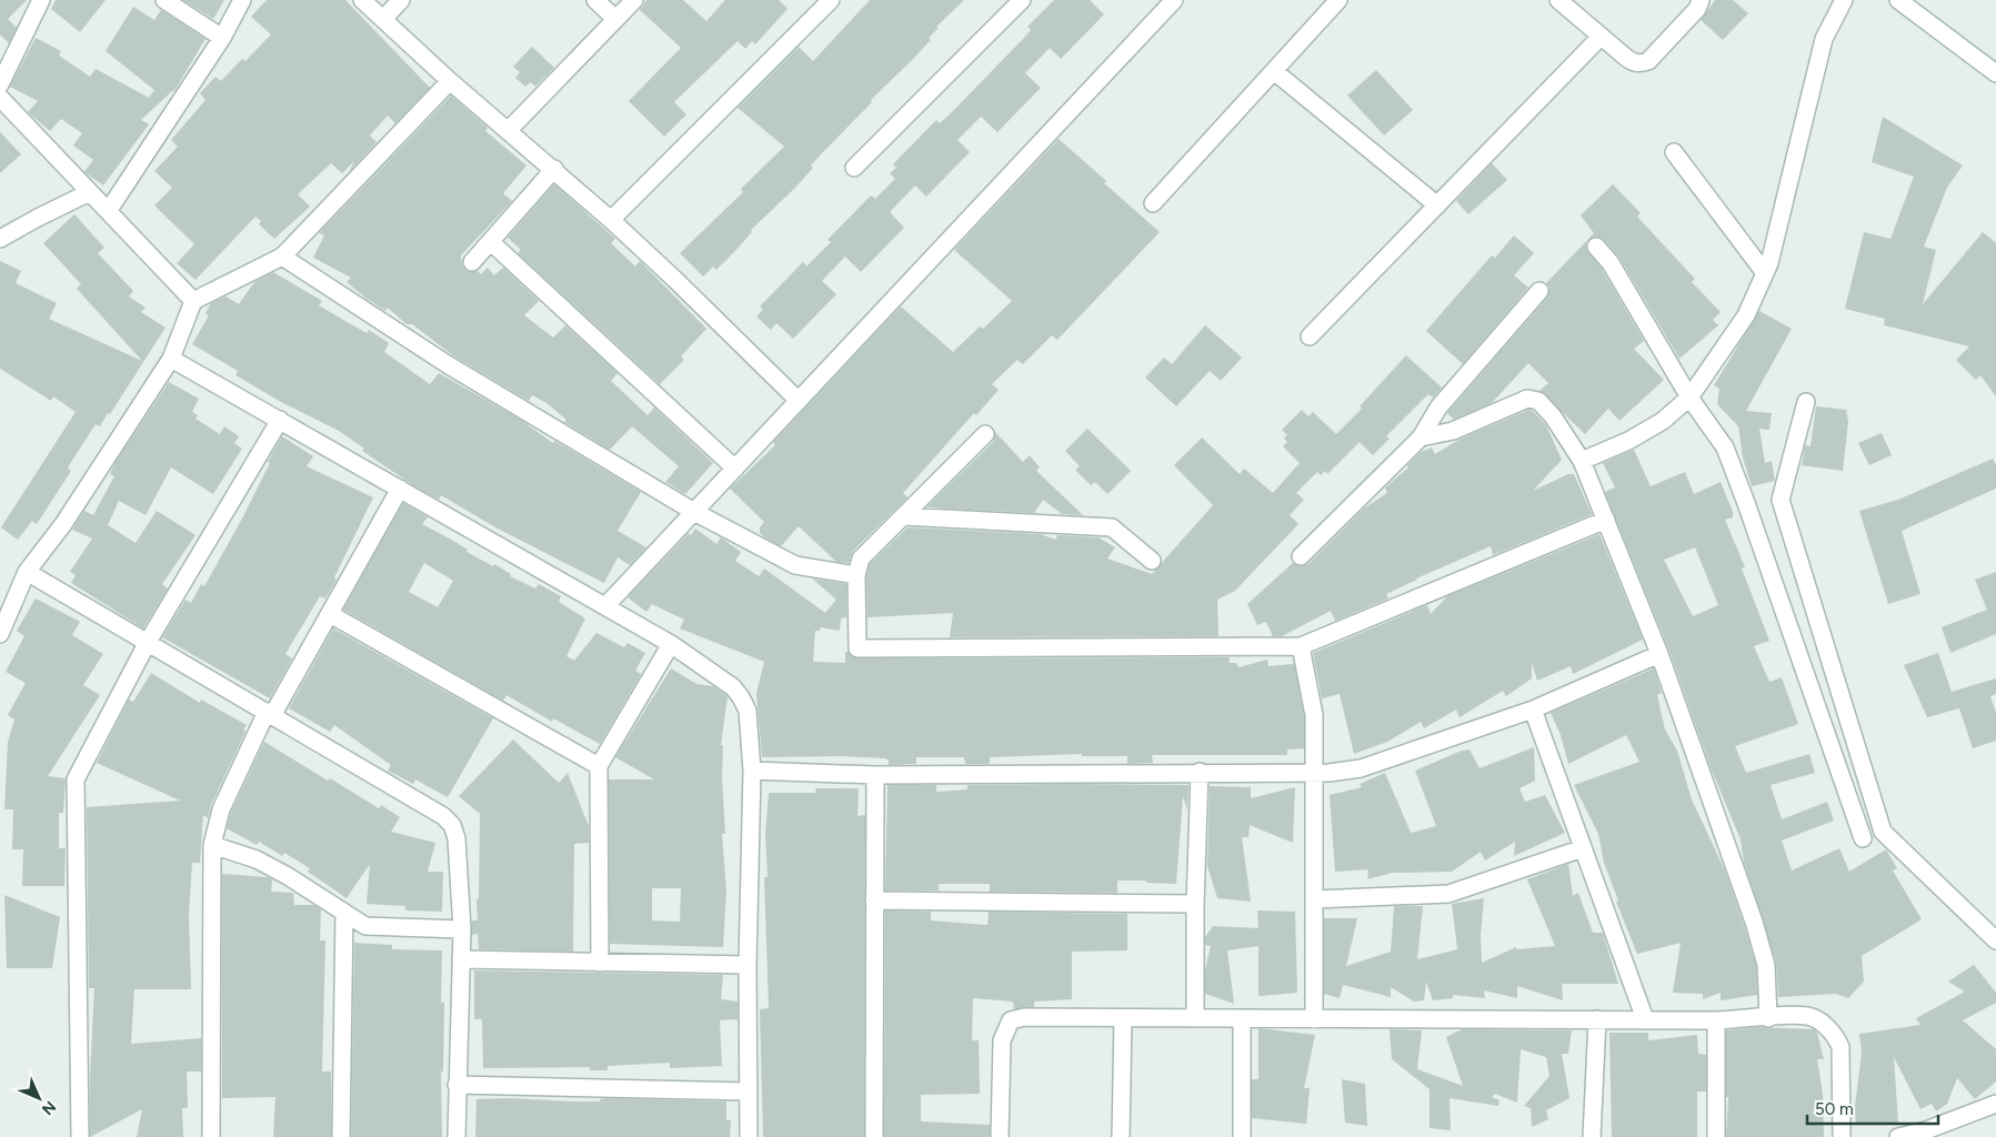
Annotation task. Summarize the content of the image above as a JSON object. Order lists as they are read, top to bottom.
{
  "scale_bar": "50 m",
  "north": "bottom right"
}
